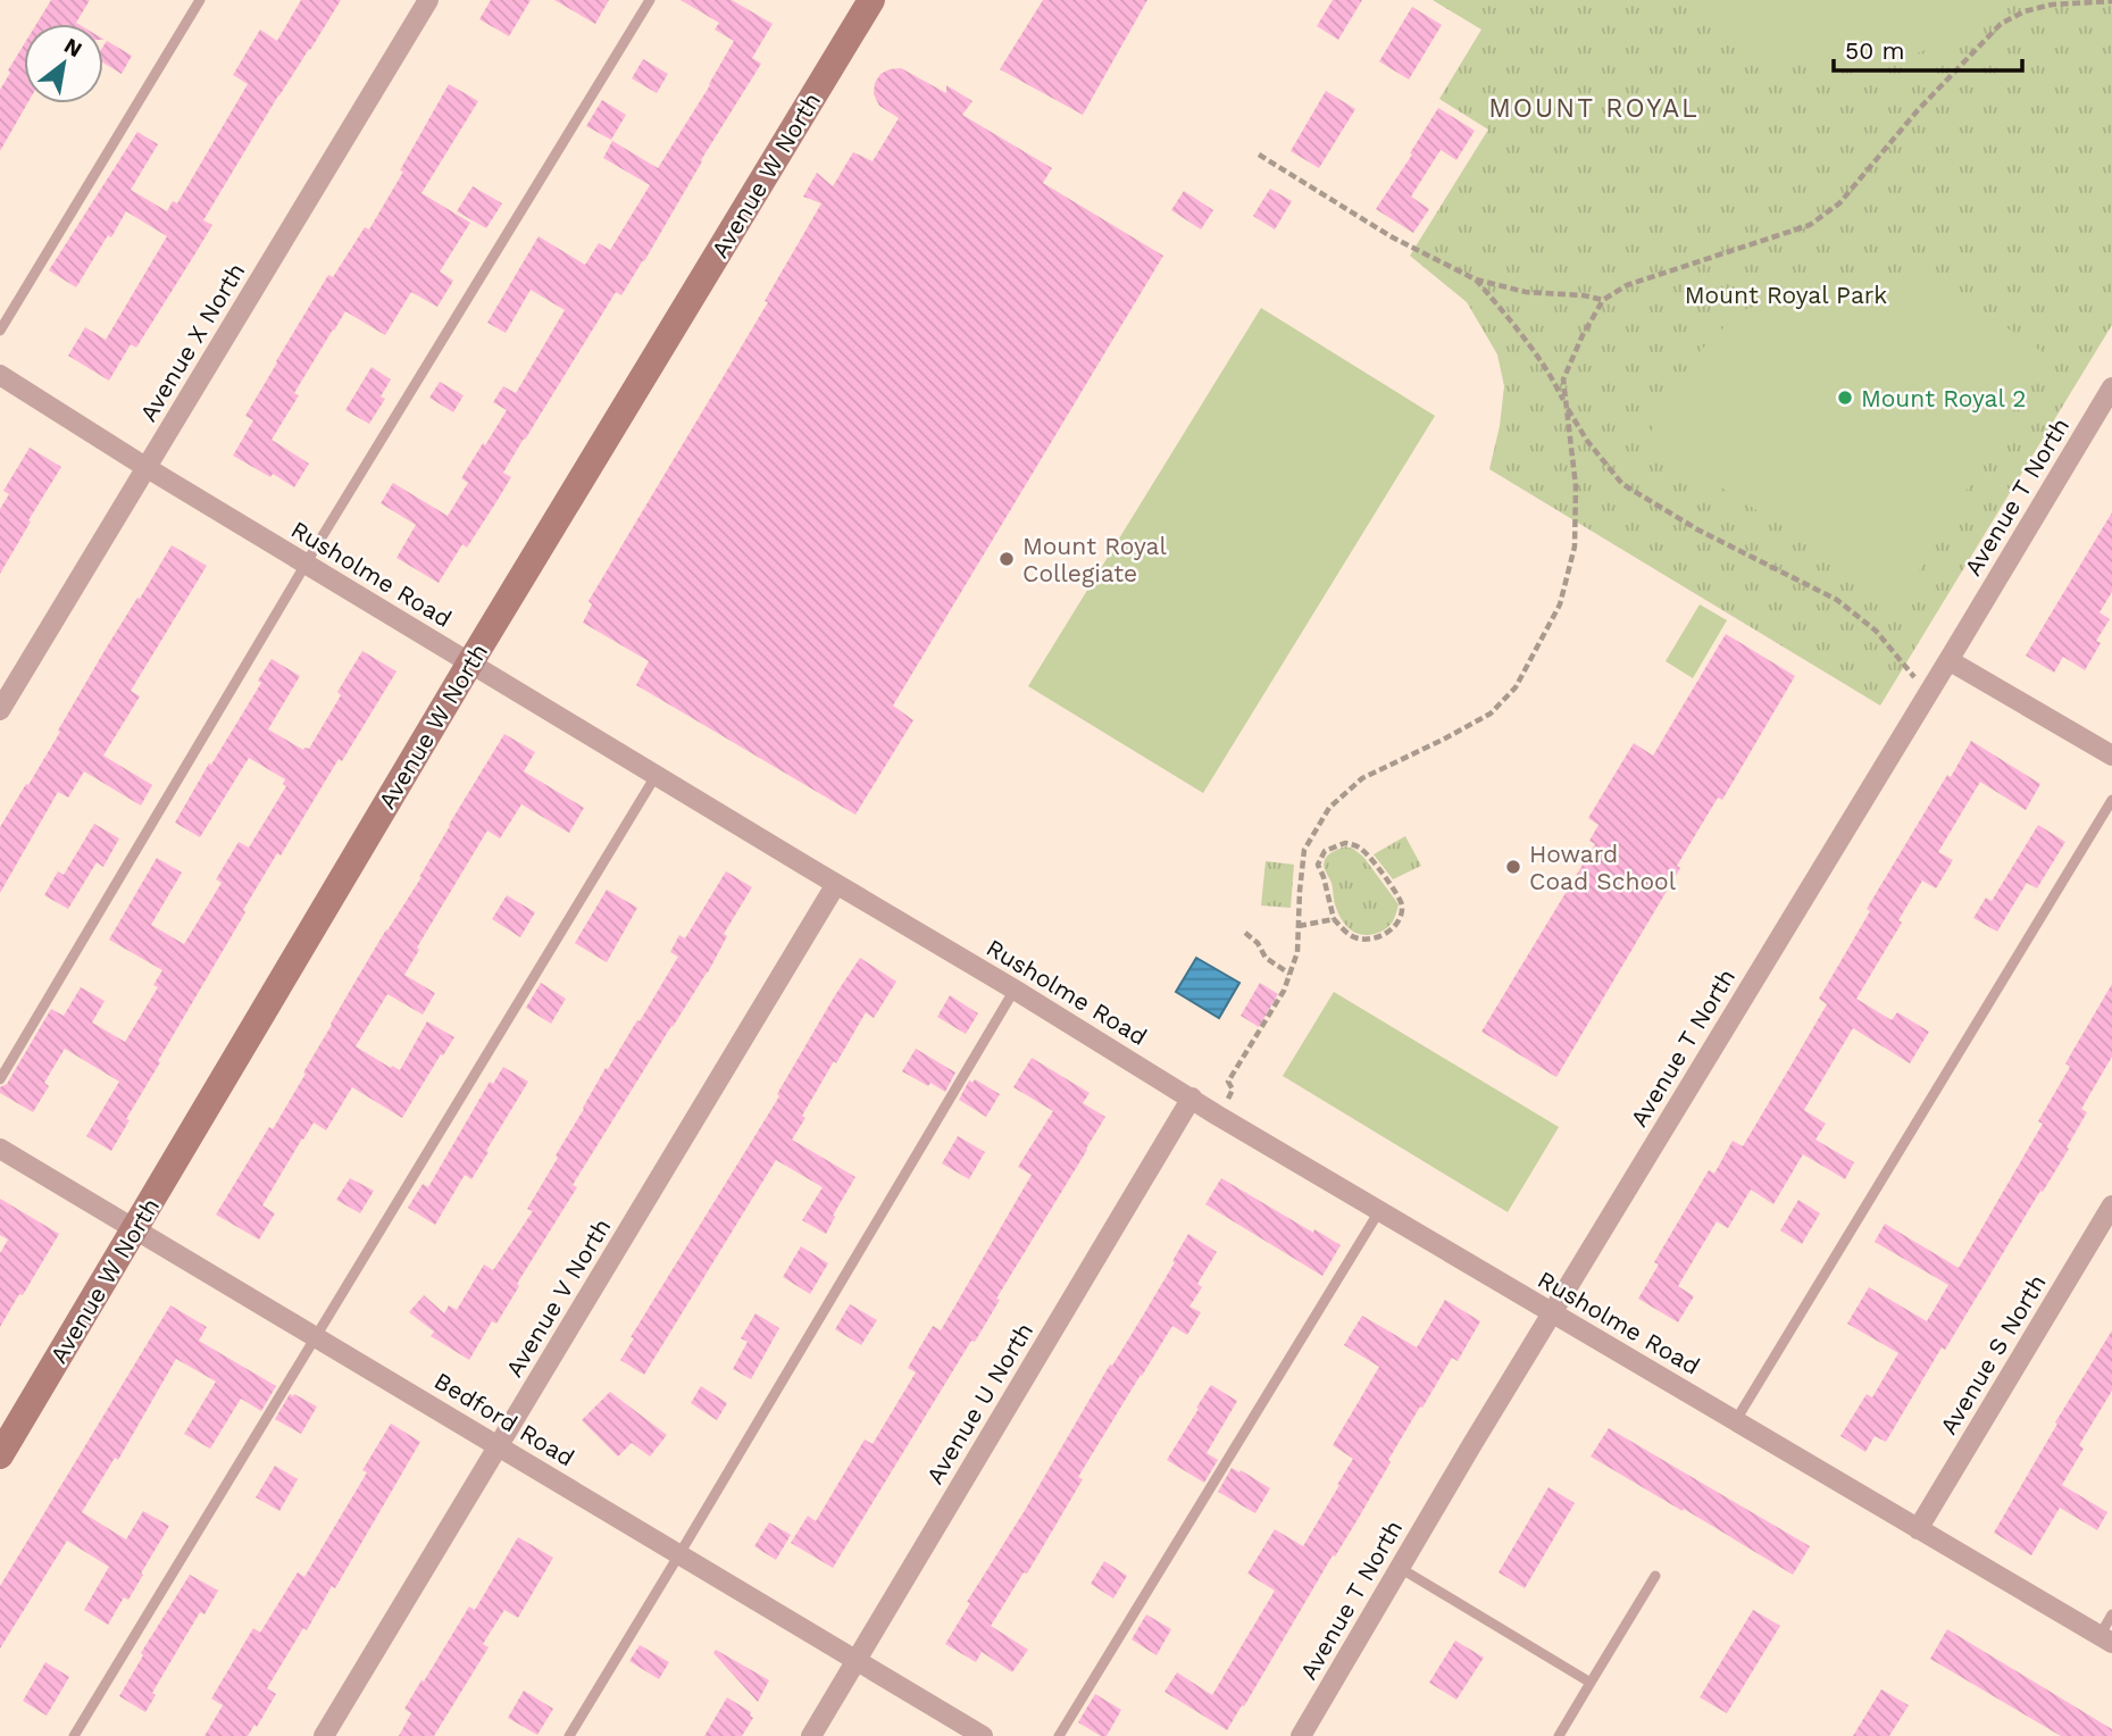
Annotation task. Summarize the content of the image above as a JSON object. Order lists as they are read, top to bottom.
{
  "streets": {
    "street": [
      "Avenue W North",
      "Avenue X North",
      "Avenue T North",
      "Rusholme Road",
      "Avenue V North",
      "Avenue S North",
      "Avenue U North",
      "Bedford Road"
    ]
  },
  "crossings": [
    ["Avenue W North", "Rusholme Road"],
    ["Avenue W North", "Bedford Road"],
    ["Avenue X North", "Rusholme Road"],
    ["Avenue T North", "Rusholme Road"],
    ["Rusholme Road", "Avenue V North"],
    ["Rusholme Road", "Avenue S North"],
    ["Rusholme Road", "Avenue U North"],
    ["Avenue V North", "Bedford Road"],
    ["Avenue U North", "Bedford Road"]
  ],
  "districts": ["MOUNT ROYAL"],
  "parks": ["Mount Royal Park"],
  "places": ["Mount Royal 2", "Mount Royal Collegiate", "Howard Coad School"],
  "scale_bar": "50 m",
  "north": "top right"
}
